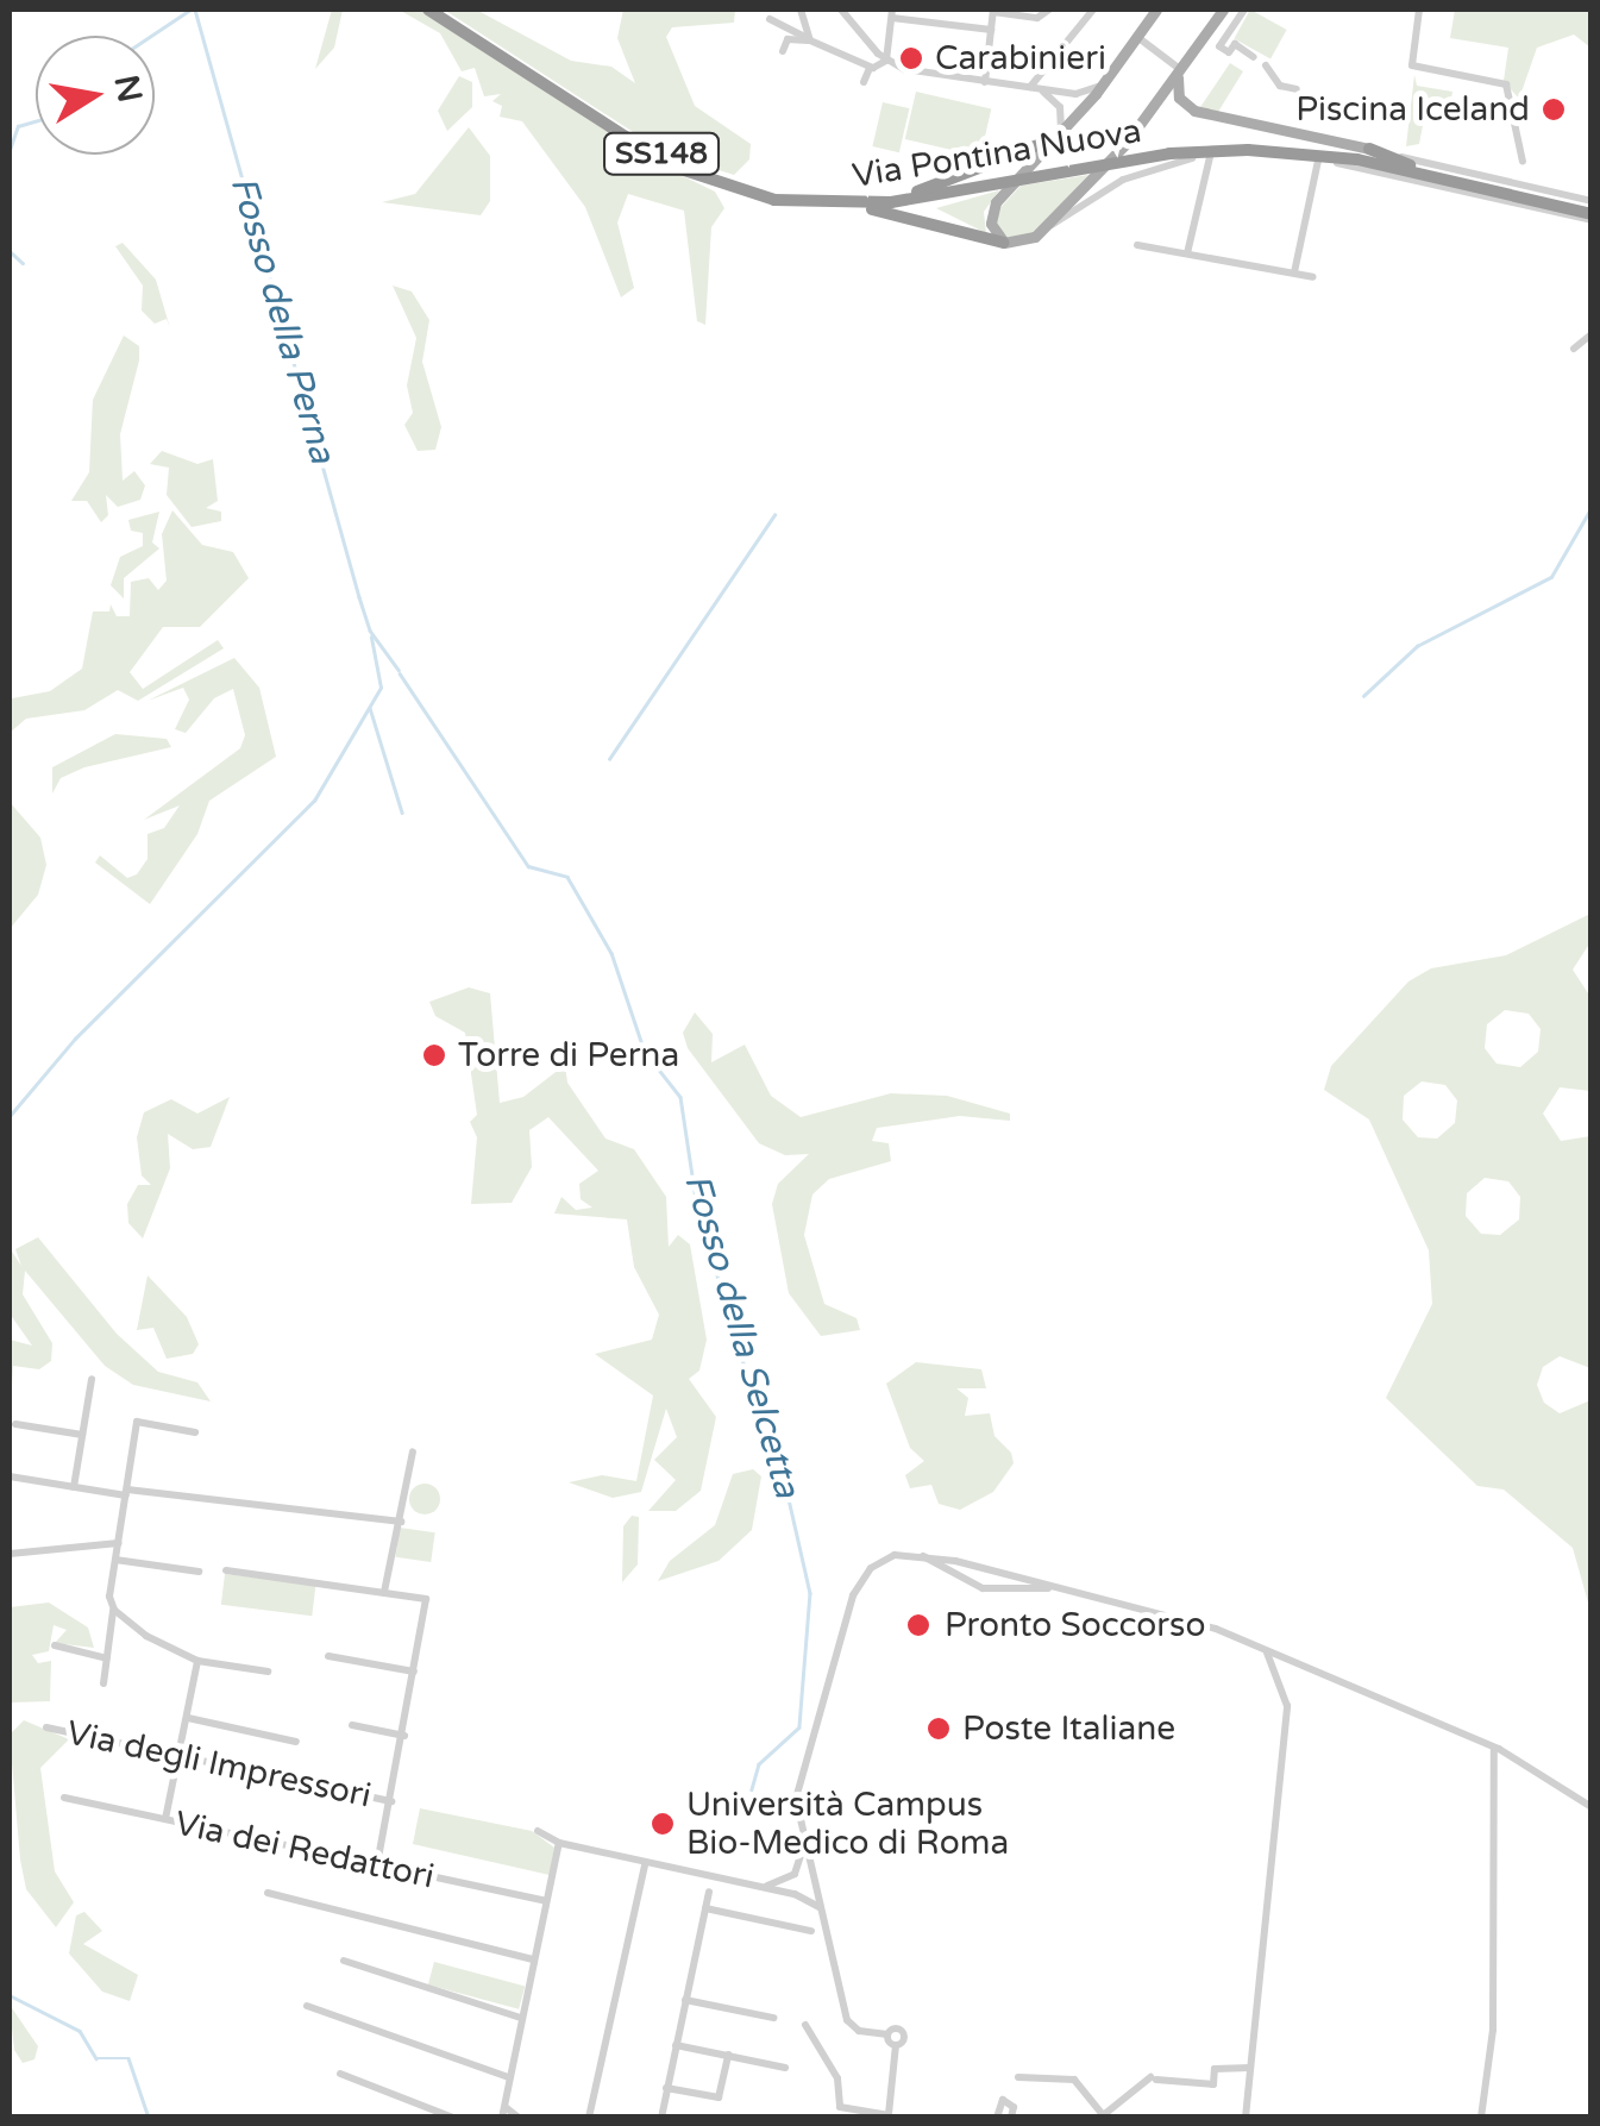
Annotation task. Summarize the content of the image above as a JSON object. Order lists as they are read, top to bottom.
{
  "streets": {
    "highway": ["SS148", "Via Pontina Nuova"],
    "street": ["Via degli Impressori", "Via dei Redattori"]
  },
  "crossings": [
    ["SS148", "Via Pontina Nuova"]
  ],
  "water": ["Fosso della Perna", "Fosso della Selcetta"],
  "places": [
    "Carabinieri",
    "Piscina Iceland",
    "Torre di Perna",
    "Pronto Soccorso",
    "Poste Italiane",
    "Università Campus Bio-Medico di Roma"
  ],
  "north": "right"
}
